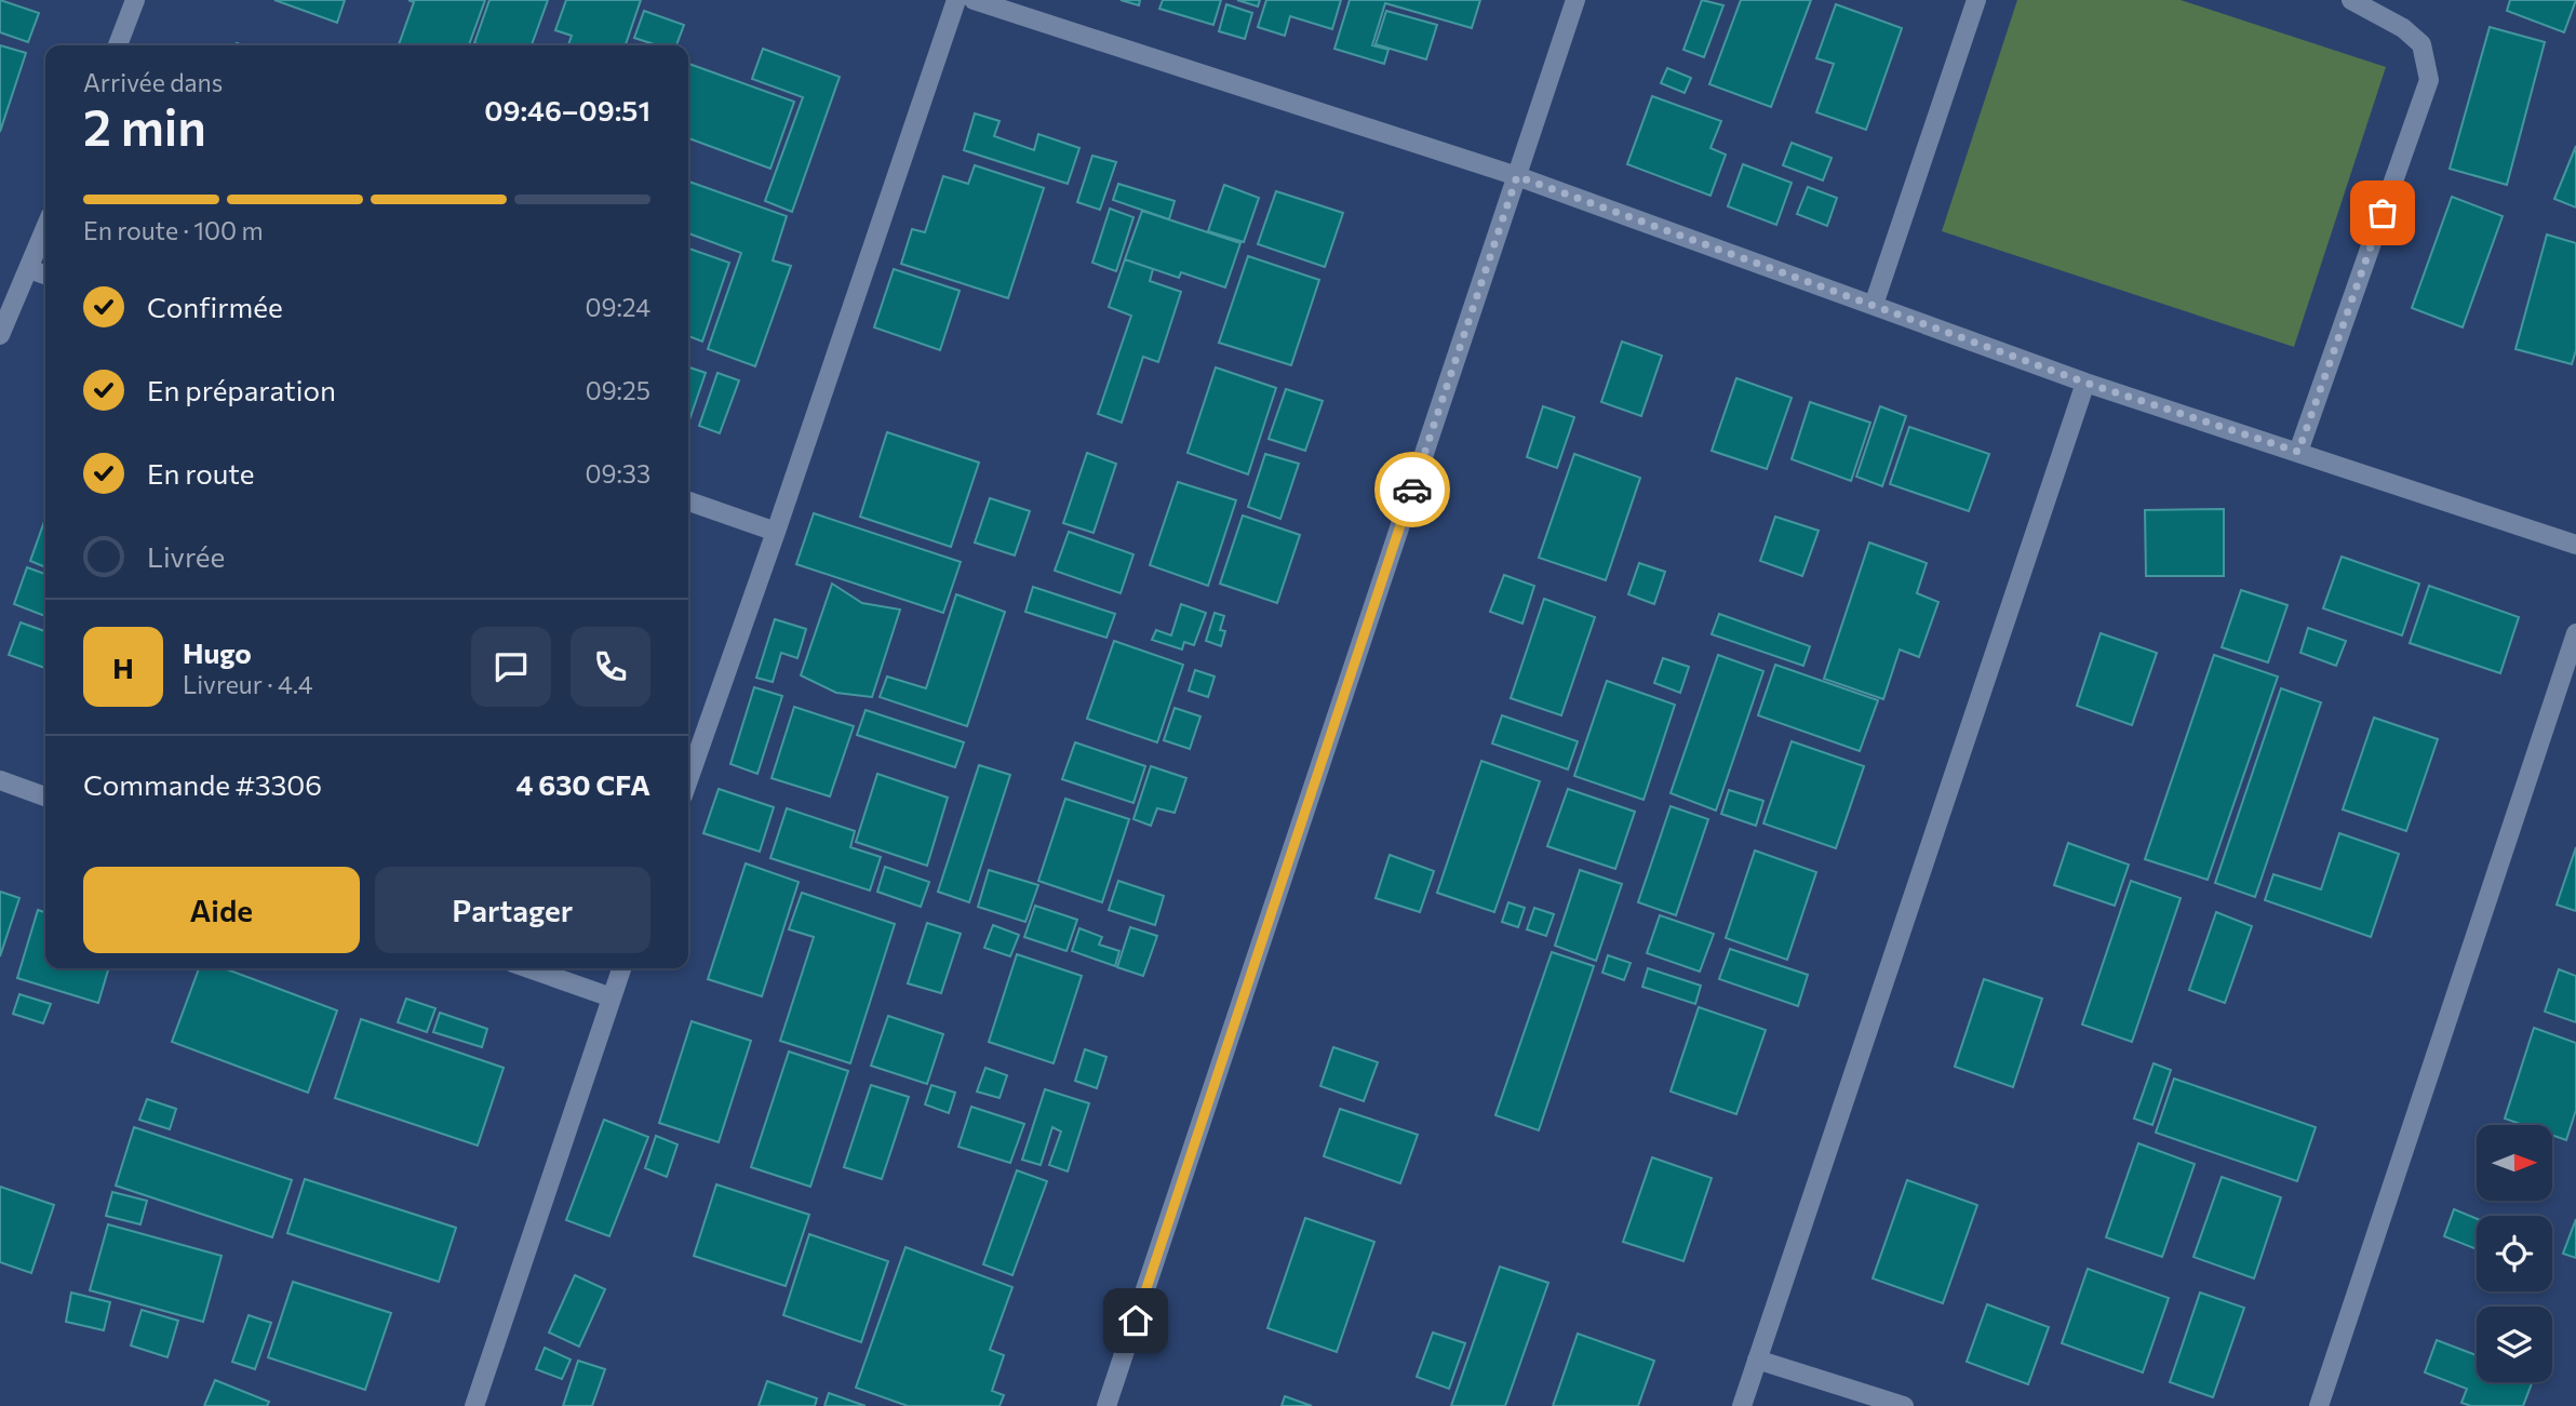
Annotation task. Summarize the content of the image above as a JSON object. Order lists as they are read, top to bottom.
{
  "north": "right",
  "page": {
    "heading": ["2 min", "Arrivée dans", "09:46–09:51"],
    "panel": [
      "Hugo",
      "Livreur · 4.4",
      "Commande #3306",
      "4 630 CFA"
    ],
    "bar": "En route · 100 m",
    "list": [
      ["Confirmée", "09:24"],
      ["En préparation", "09:25"],
      ["En route", "09:33"],
      "Livrée"
    ],
    "round": "H",
    "buttons": ["Aide", "Partager"]
  }
}
